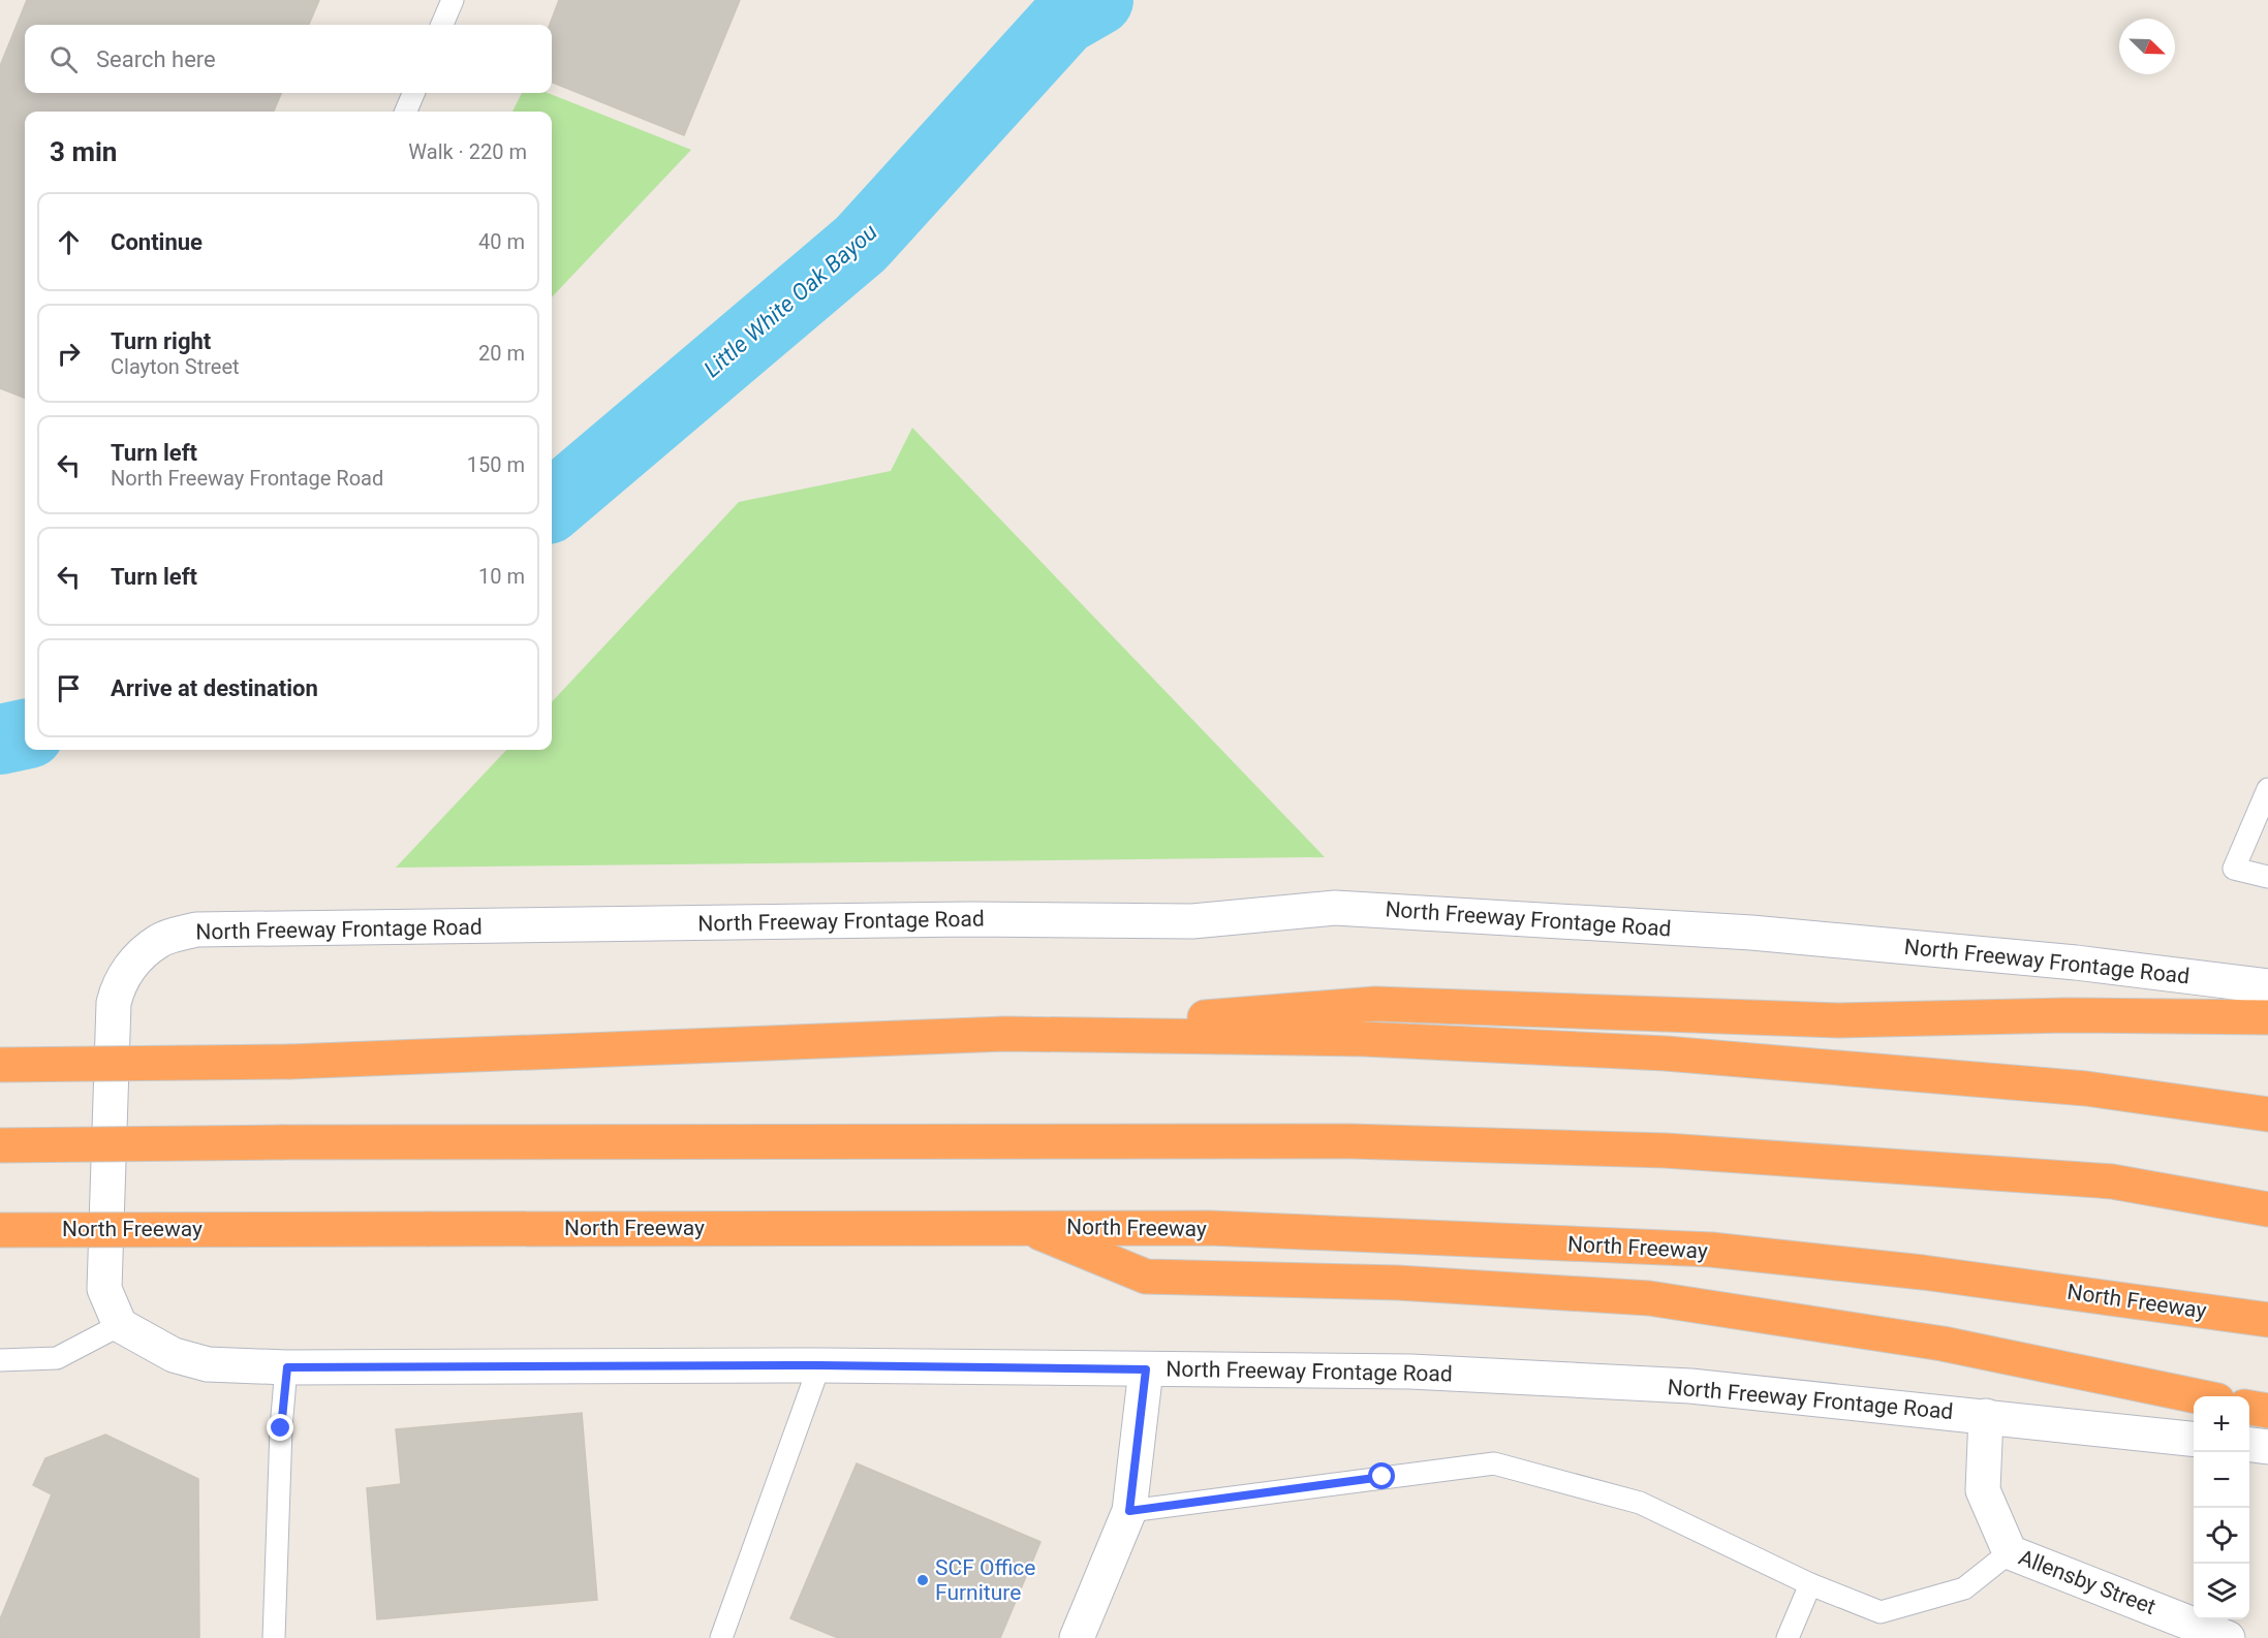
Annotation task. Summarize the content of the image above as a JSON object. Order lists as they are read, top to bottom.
{
  "streets": {
    "highway": ["North Freeway"],
    "street": ["North Freeway Frontage Road", "Allensby Street"]
  },
  "crossings": [
    ["North Freeway Frontage Road", "Allensby Street"]
  ],
  "water": ["Little White Oak Bayou"],
  "places": ["SCF Office Furniture"],
  "north": "bottom right",
  "page": {
    "search": "Search here",
    "heading": ["3 min", "Walk · 220 m"],
    "list": [
      ["Continue", "40 m"],
      ["Turn right", "Clayton Street", "20 m"],
      ["Turn left", "North Freeway Frontage Road", "150 m"],
      ["Turn left", "10 m"],
      "Arrive at destination"
    ],
    "map_buttons": ["+", "−"]
  }
}
